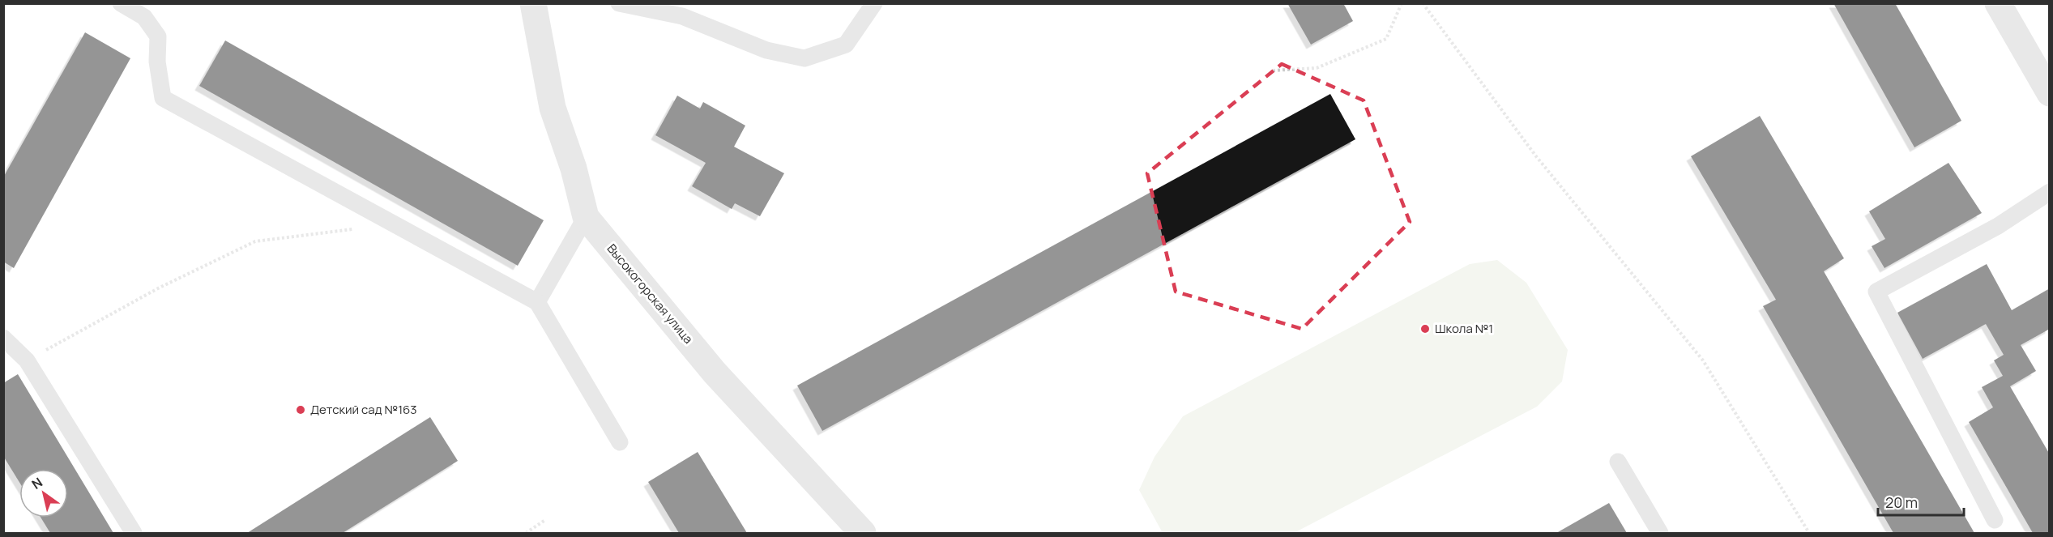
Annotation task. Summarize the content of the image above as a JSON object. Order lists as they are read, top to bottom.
{
  "streets": {
    "street": ["Высокогорская улица"]
  },
  "places": ["Школа №1", "Детский сад №163"],
  "scale_bar": "20 m",
  "north": "top left"
}
